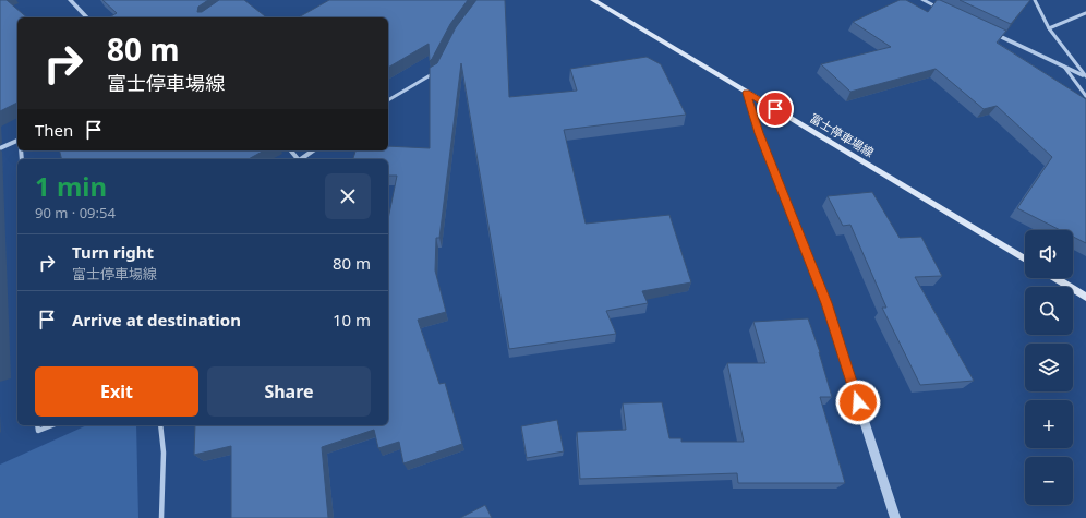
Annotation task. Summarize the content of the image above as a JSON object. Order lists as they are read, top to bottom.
{
  "streets": {
    "main road": ["富士停車場線"]
  },
  "page": {
    "turn": ["80 m", "富士停車場線"],
    "then": "Then",
    "heading": ["1 min", "90 m · 09:54"],
    "map_buttons": ["+", "−"],
    "list": [
      {
        "name": "Turn right",
        "note": "富士停車場線",
        "value": "80 m"
      },
      {
        "name": "Arrive at destination",
        "value": "10 m"
      }
    ],
    "buttons": ["Exit", "Share"]
  }
}
